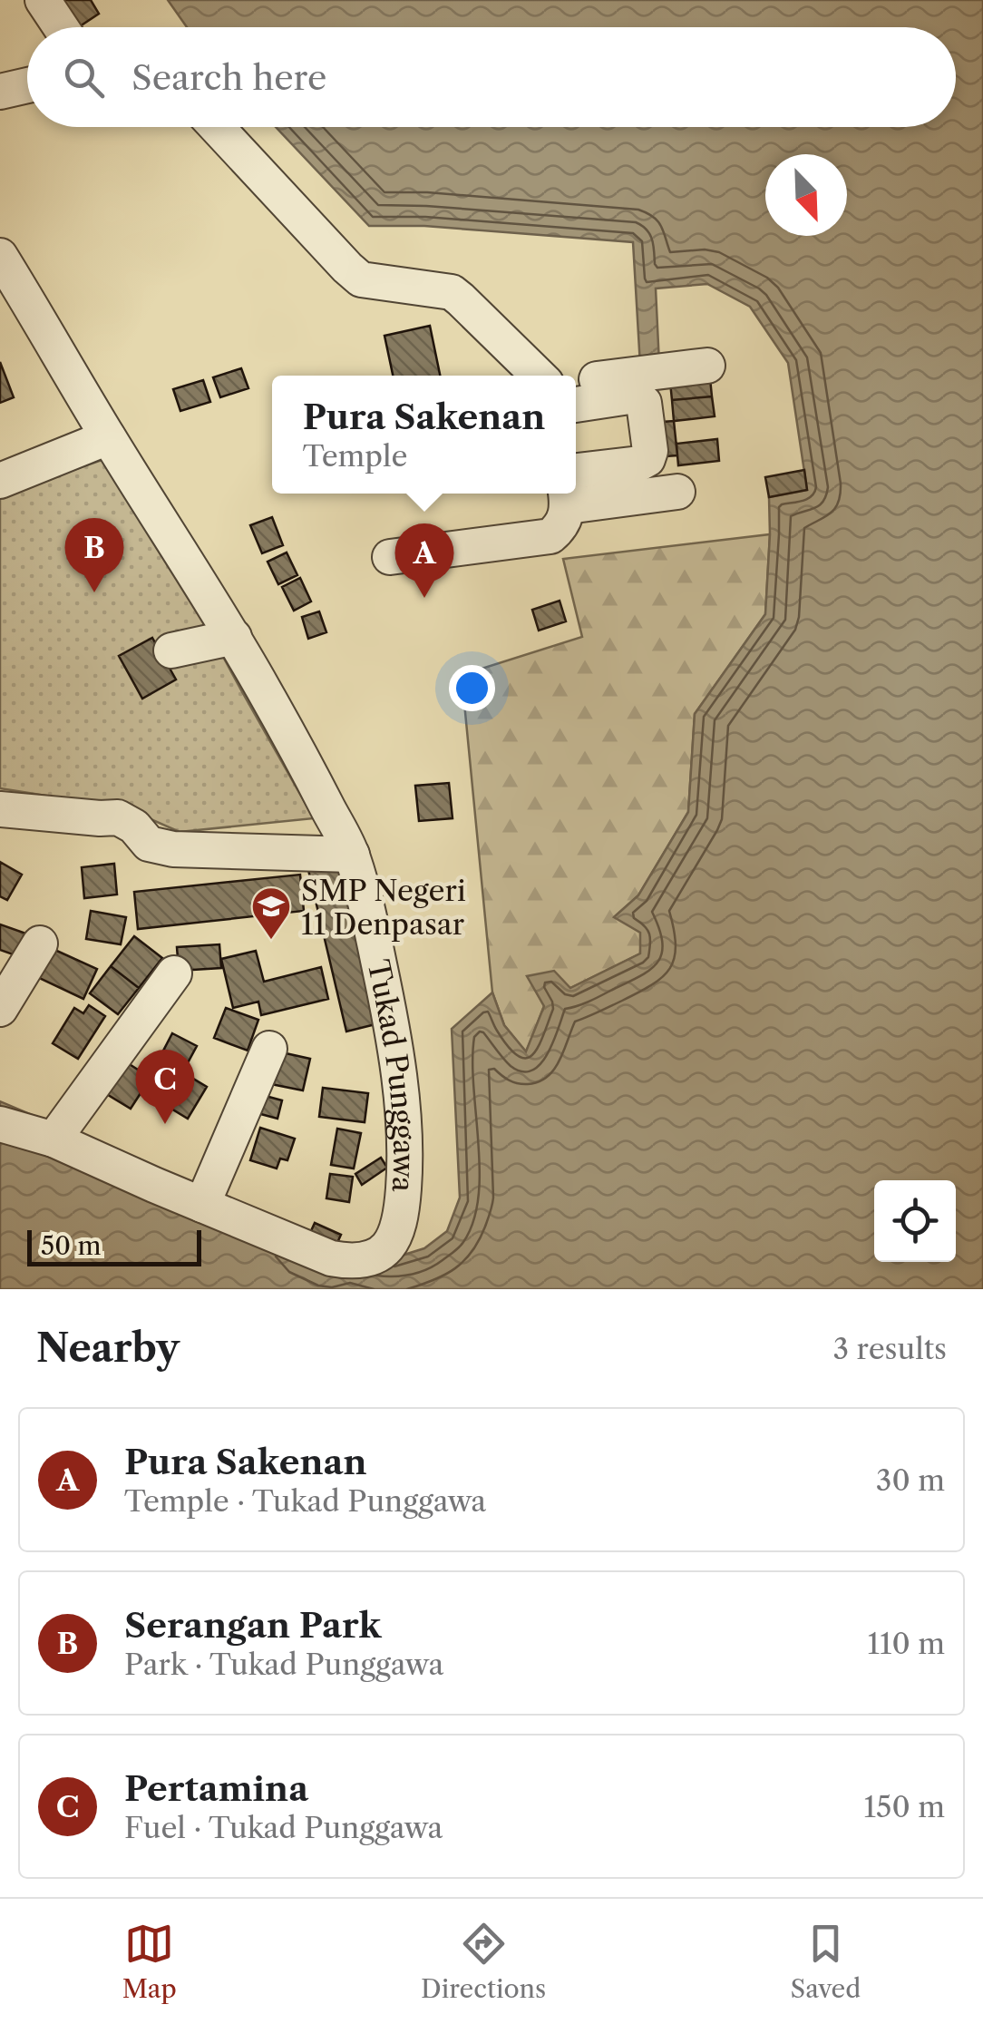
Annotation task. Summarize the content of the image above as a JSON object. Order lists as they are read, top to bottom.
{
  "streets": {
    "street": ["Tukad Punggawa"]
  },
  "places": {
    "school or university": ["SMP Negeri 11 Denpasar"]
  },
  "scale_bar": "50 m",
  "north": "bottom right",
  "page": {
    "search": "Search here",
    "popup": ["Pura Sakenan", "Temple"],
    "pins": ["B", "A", "C"],
    "scale": "50 m",
    "heading": ["Nearby", "3 results"],
    "list": [
      {
        "mark": "A",
        "name": "Pura Sakenan",
        "note": "Temple · Tukad Punggawa",
        "value": "30 m"
      },
      {
        "mark": "B",
        "name": "Serangan Park",
        "note": "Park · Tukad Punggawa",
        "value": "110 m"
      },
      {
        "mark": "C",
        "name": "Pertamina",
        "note": "Fuel · Tukad Punggawa",
        "value": "150 m"
      }
    ],
    "nav": ["Map", "Directions", "Saved"]
  }
}
